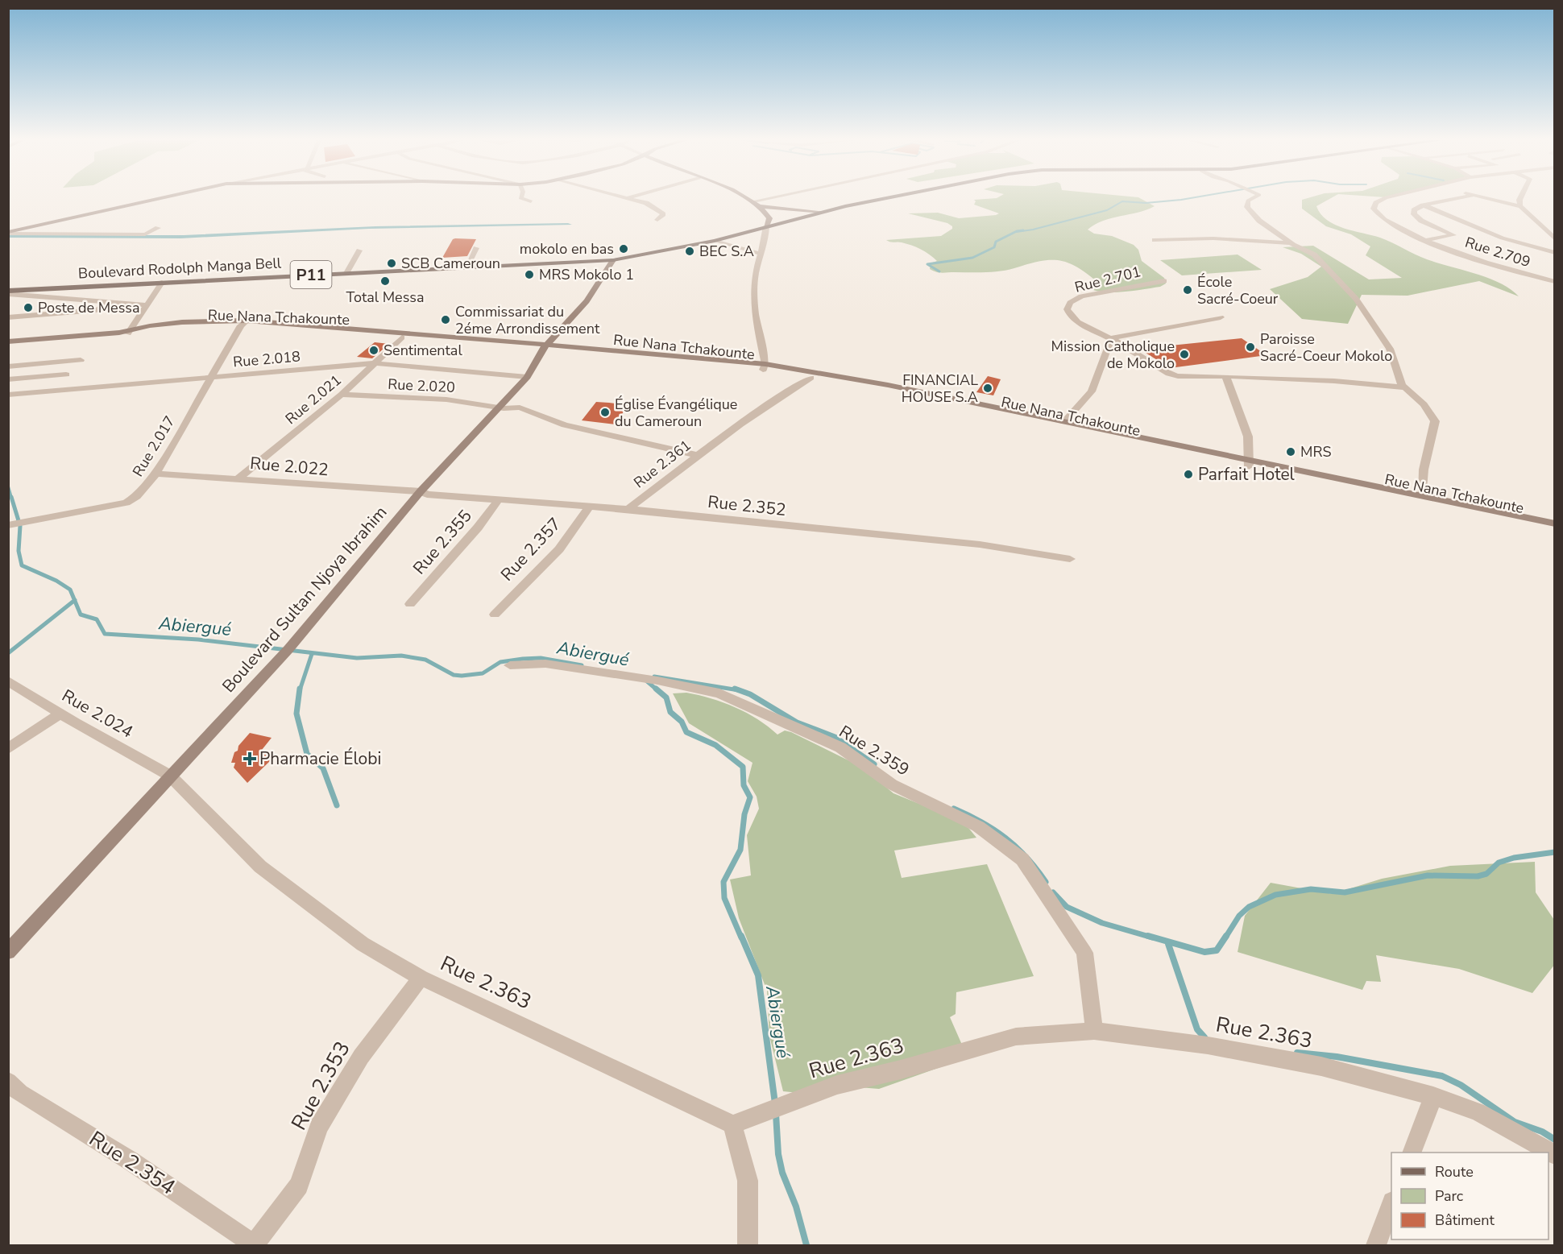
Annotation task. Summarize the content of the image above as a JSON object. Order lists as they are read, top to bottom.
{
  "streets": {
    "main road": [
      "Boulevard Rodolph Manga Bell",
      "P11",
      "Rue Nana Tchakounte",
      "Boulevard Sultan Njoya Ibrahim"
    ],
    "street": [
      "Rue 2.709",
      "Rue 2.701",
      "Rue 2.018",
      "Rue 2.020",
      "Rue 2.021",
      "Rue 2.017",
      "Rue 2.361",
      "Rue 2.022",
      "Rue 2.352",
      "Rue 2.355",
      "Rue 2.357",
      "Rue 2.024",
      "Rue 2.359",
      "Rue 2.363",
      "Rue 2.353",
      "Rue 2.354"
    ]
  },
  "crossings": [
    ["Boulevard Rodolph Manga Bell", "P11"],
    ["Boulevard Rodolph Manga Bell", "Boulevard Sultan Njoya Ibrahim"],
    ["P11", "Boulevard Sultan Njoya Ibrahim"],
    ["Rue Nana Tchakounte", "Rue 2.021"],
    ["Rue Nana Tchakounte", "Rue 2.017"],
    ["Rue Nana Tchakounte", "Rue 2.361"],
    ["Rue Nana Tchakounte", "Boulevard Sultan Njoya Ibrahim"],
    ["Rue 2.018", "Rue 2.021"],
    ["Rue 2.018", "Rue 2.017"],
    ["Rue 2.018", "Boulevard Sultan Njoya Ibrahim"],
    ["Rue 2.020", "Rue 2.021"],
    ["Rue 2.020", "Rue 2.361"],
    ["Rue 2.020", "Boulevard Sultan Njoya Ibrahim"],
    ["Rue 2.021", "Rue 2.022"],
    ["Rue 2.017", "Rue 2.022"],
    ["Rue 2.361", "Rue 2.352"],
    ["Rue 2.022", "Rue 2.352"],
    ["Rue 2.022", "Boulevard Sultan Njoya Ibrahim"],
    ["Rue 2.352", "Rue 2.355"],
    ["Rue 2.352", "Rue 2.357"],
    ["Rue 2.352", "Boulevard Sultan Njoya Ibrahim"],
    ["Boulevard Sultan Njoya Ibrahim", "Rue 2.024"],
    ["Boulevard Sultan Njoya Ibrahim", "Rue 2.363"],
    ["Rue 2.024", "Rue 2.363"],
    ["Rue 2.359", "Rue 2.363"],
    ["Rue 2.363", "Rue 2.353"],
    ["Rue 2.353", "Rue 2.354"]
  ],
  "water": ["Abiergué"],
  "places": {
    "other": [
      "mokolo en bas",
      "BEC S.A",
      "SCB Cameroun",
      "MRS Mokolo 1",
      "Total Messa",
      "École Sacré-Coeur",
      "Poste de Messa",
      "Commissariat du 2éme Arrondissement",
      "Paroisse Sacré-Coeur Mokolo",
      "Sentimental",
      "Mission Catholique de Mokolo",
      "FINANCIAL HOUSE S.A",
      "Église Évangélique du Cameroun",
      "MRS",
      "Parfait Hotel"
    ],
    "health": ["Pharmacie Élobi"]
  },
  "legend": ["Route", "Parc", "Bâtiment"]
}
